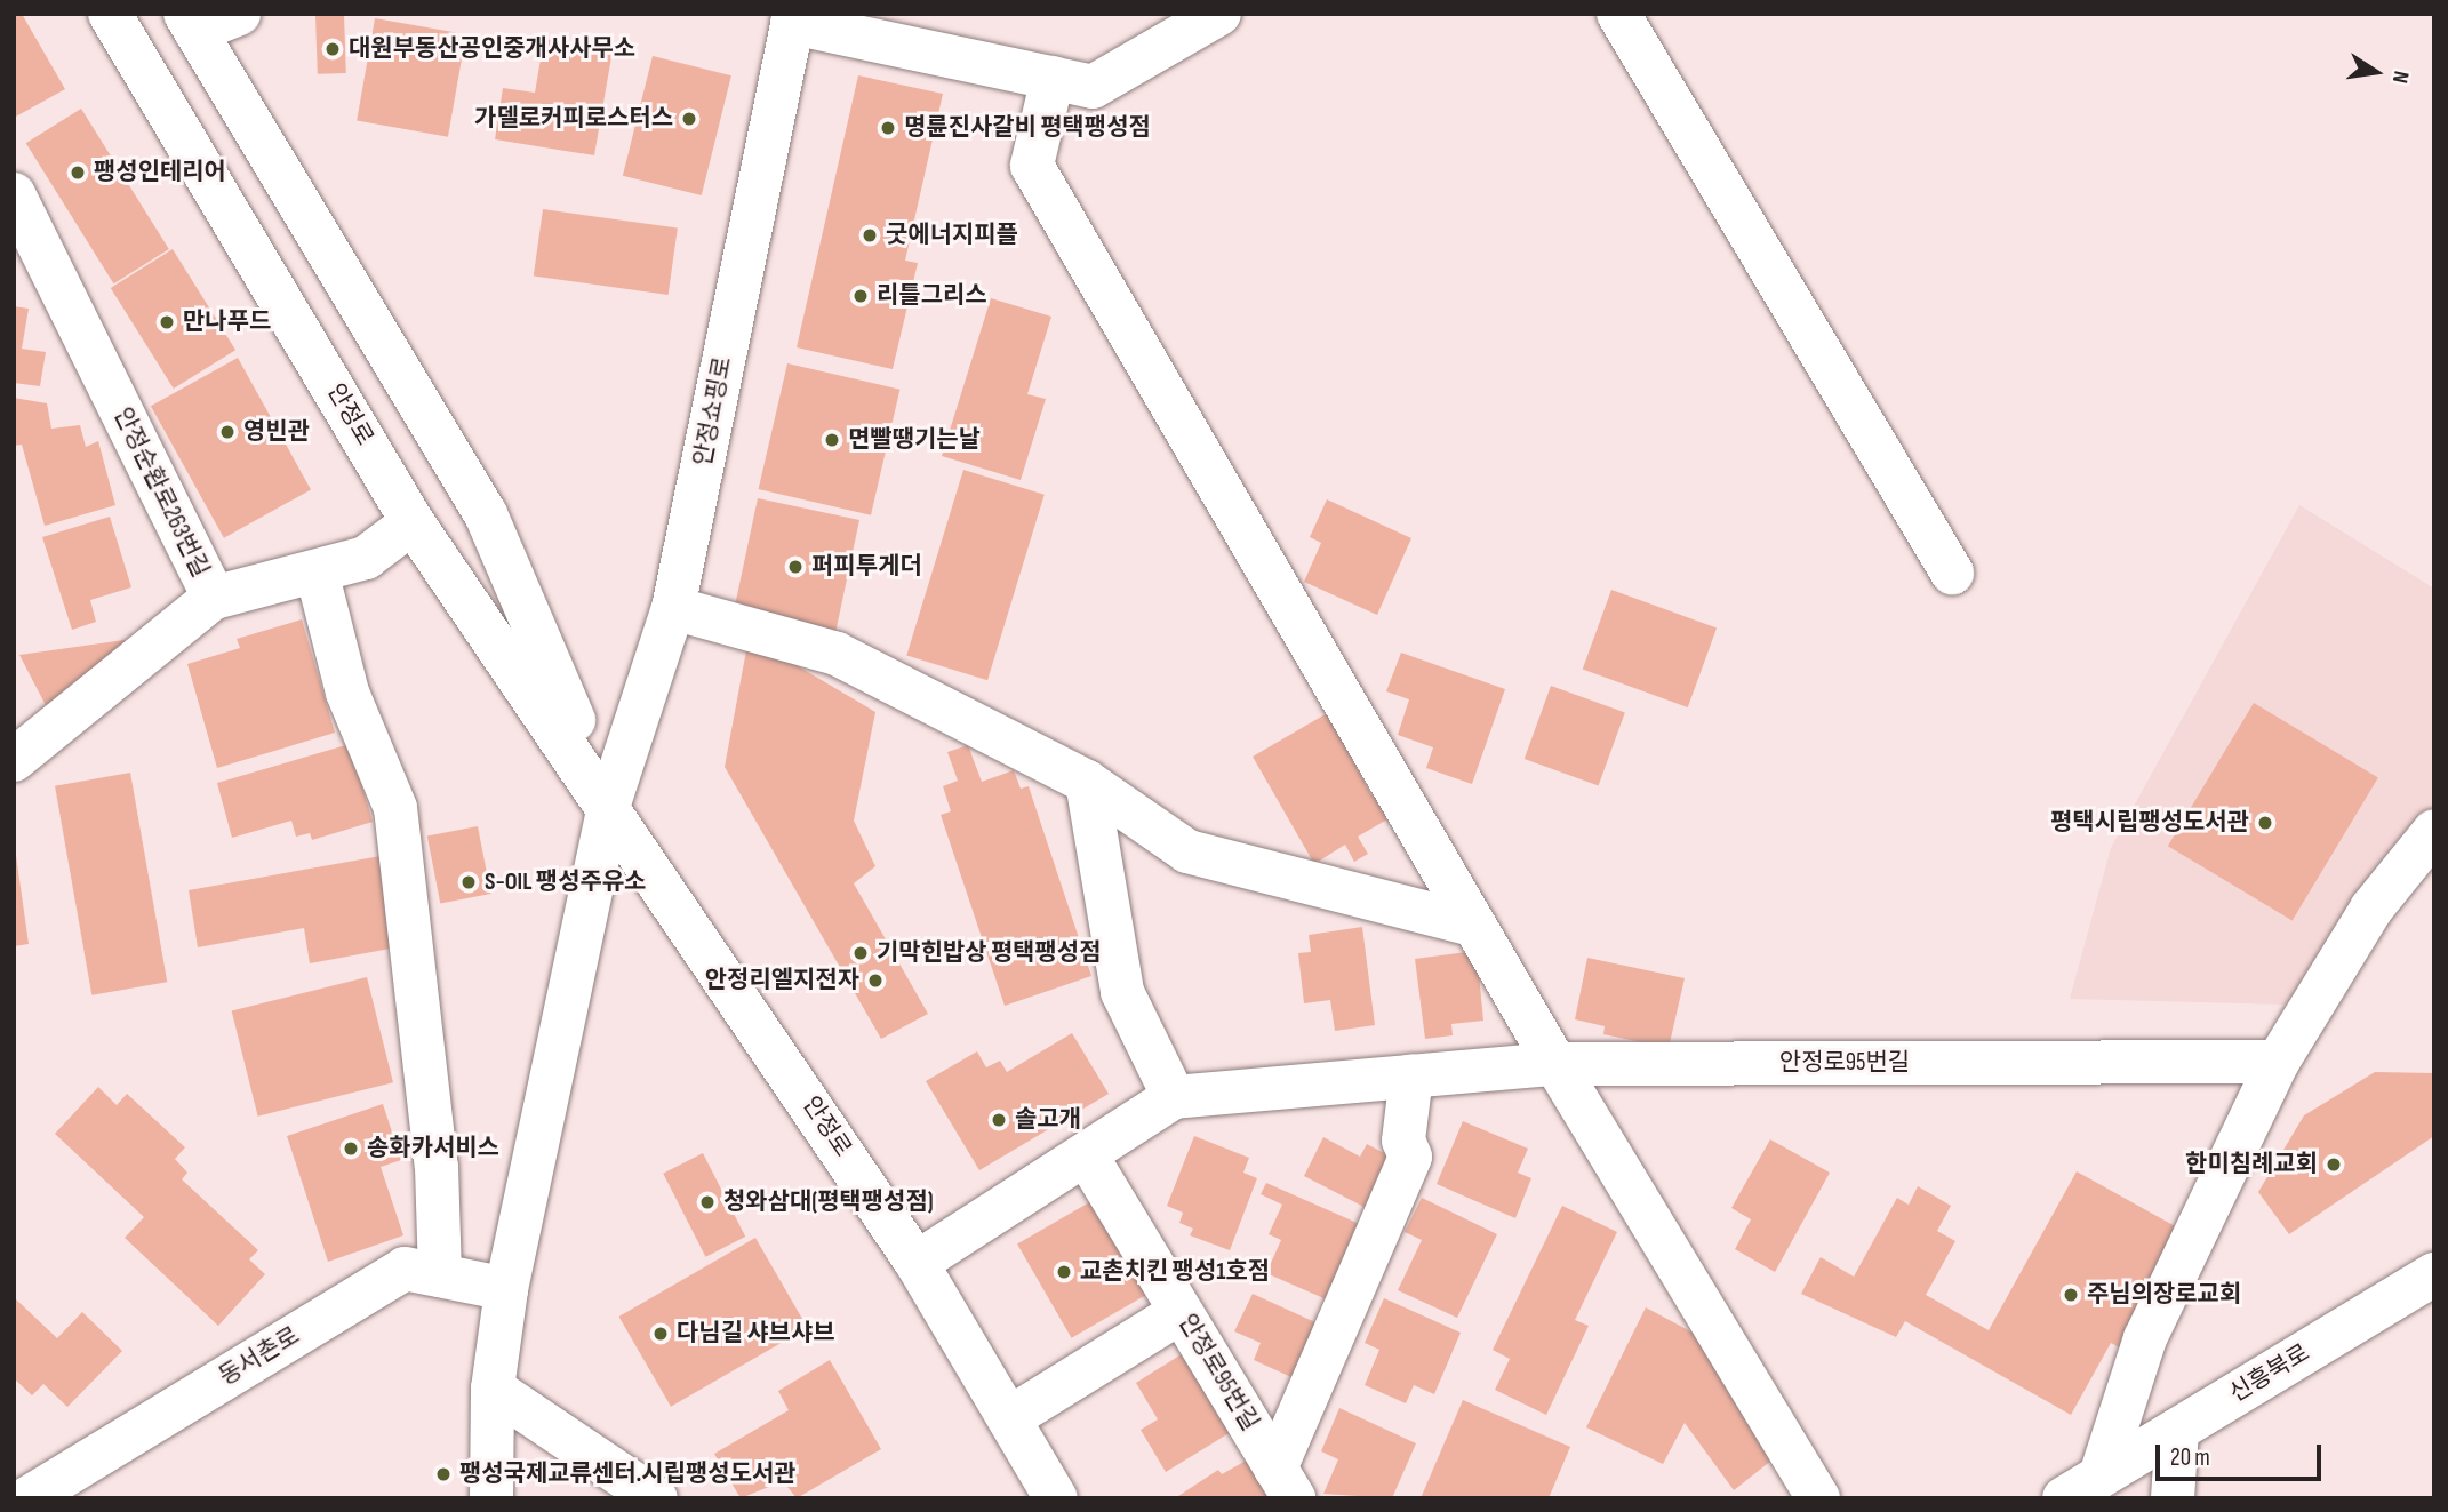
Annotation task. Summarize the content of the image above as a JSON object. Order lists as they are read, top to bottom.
{
  "streets": {
    "street": [
      "안정쇼핑로",
      "안정로",
      "안정순환로263번길",
      "안정로95번길",
      "동서촌로",
      "신흥북로"
    ]
  },
  "crossings": [
    ["안정쇼핑로", "안정로"],
    ["안정로", "안정순환로263번길"],
    ["안정로", "안정로95번길"]
  ],
  "places": [
    "대원부동산공인중개사사무소",
    "가델로커피로스터스",
    "명륜진사갈비 평택팽성점",
    "팽성인테리어",
    "굿에너지피플",
    "리틀그리스",
    "만나푸드",
    "영빈관",
    "면빨땡기는날",
    "퍼피투게더",
    "평택시립팽성도서관",
    "S-OIL 팽성주유소",
    "기막힌밥상 평택팽성점",
    "안정리엘지전자",
    "솔고개",
    "송화카서비스",
    "한미침례교회",
    "청와삼대(평택팽성점)",
    "교촌치킨 팽성1호점",
    "주님의장로교회",
    "다님길 샤브샤브",
    "팽성국제교류센터.시립팽성도서관"
  ],
  "scale_bar": "20 m",
  "north": "right"
}
